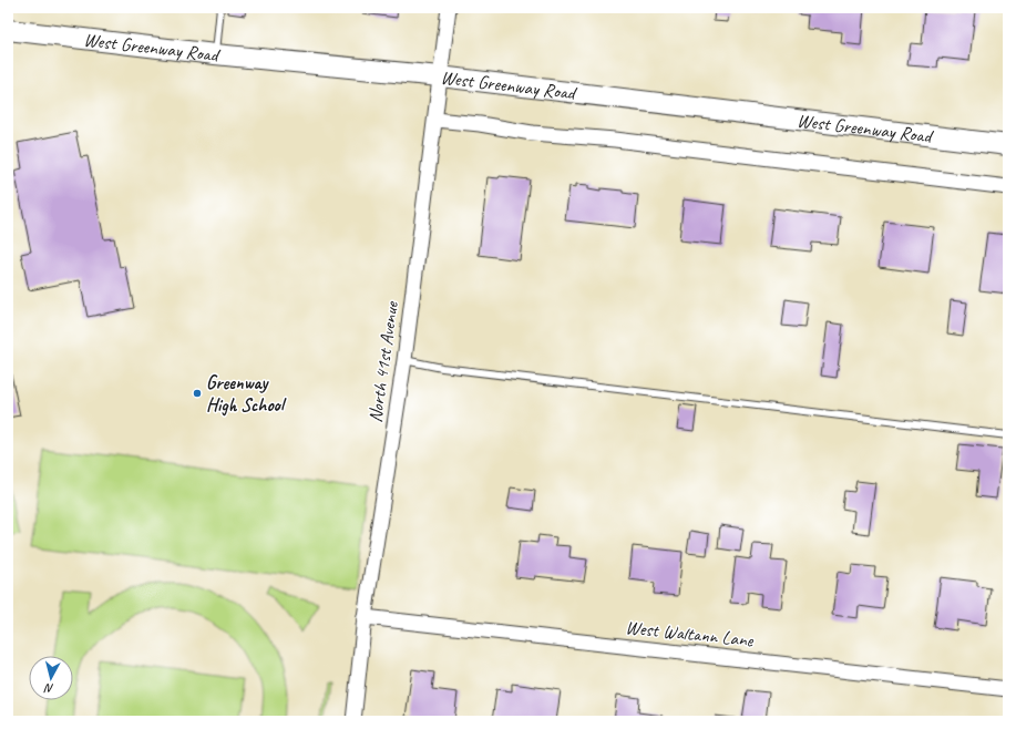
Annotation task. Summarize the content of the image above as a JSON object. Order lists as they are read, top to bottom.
{
  "streets": {
    "main road": ["West Greenway Road"],
    "street": ["North 41st Avenue", "West Waltann Lane"]
  },
  "crossings": [
    ["West Greenway Road", "North 41st Avenue"],
    ["North 41st Avenue", "West Waltann Lane"]
  ],
  "places": ["Greenway High School"],
  "north": "bottom"
}
